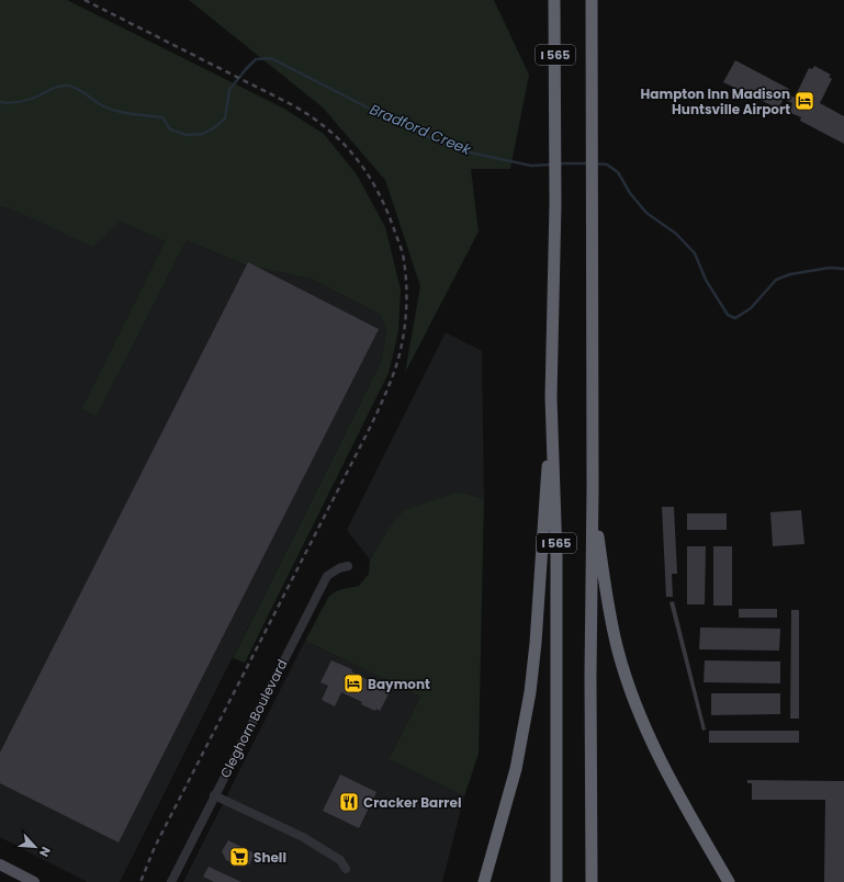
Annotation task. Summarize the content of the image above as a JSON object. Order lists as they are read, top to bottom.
{
  "streets": {
    "highway": ["I 565"],
    "street": ["Cleghorn Boulevard"]
  },
  "water": ["Bradford Creek"],
  "places": {
    "hotel": ["Hampton Inn Madison Huntsville Airport", "Baymont"],
    "restaurant": ["Cracker Barrel"],
    "supermarket": ["Shell"]
  },
  "north": "bottom right"
}
